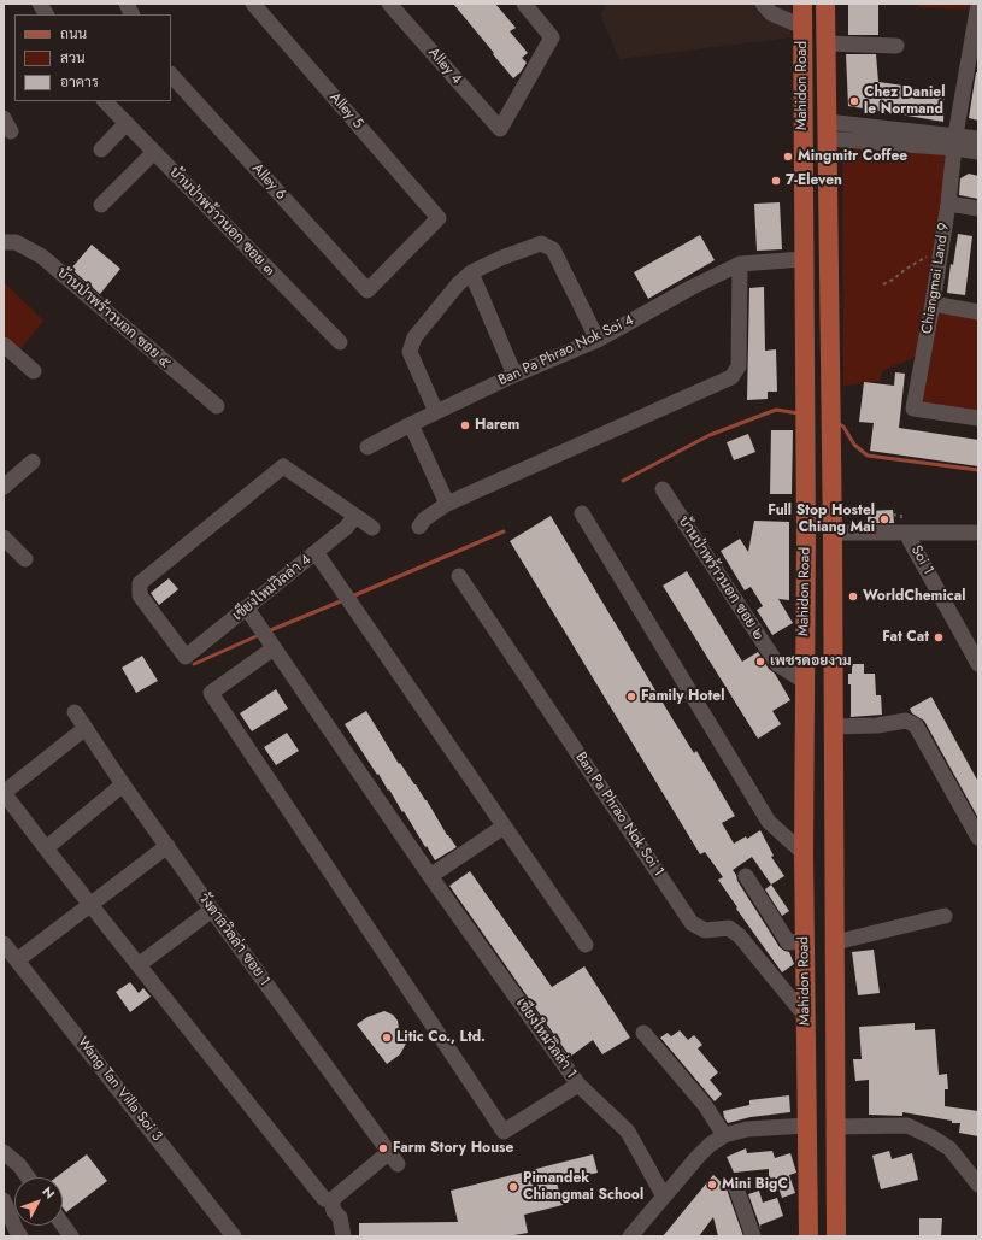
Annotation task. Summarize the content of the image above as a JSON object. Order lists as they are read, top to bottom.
{
  "streets": {
    "main road": ["Mahidon Road"],
    "street": [
      "Alley 4",
      "Alley 5",
      "Alley 6",
      "บ้านป่าพร้าวนอก ซอย ๓",
      "Chiangmai Land 9",
      "บ้านป่าพร้าวนอก ซอย ๕",
      "Ban Pa Phrao Nok Soi 4",
      "Soi 1",
      "บ้านป่าพร้าวนอก ซอย ๒",
      "เชียงใหม่วิลล่า 4",
      "Ban Pa Phrao Nok Soi 1",
      "วังตาลวิลล่า ซอย 1",
      "เชียงใหม่วิลล่า 1",
      "Wang Tan Villa Soi 3"
    ]
  },
  "crossings": [
    ["Mahidon Road", "Ban Pa Phrao Nok Soi 4"],
    ["Mahidon Road", "บ้านป่าพร้าวนอก ซอย ๒"],
    ["Mahidon Road", "Ban Pa Phrao Nok Soi 1"],
    ["Alley 5", "Alley 6"],
    ["เชียงใหม่วิลล่า 4", "เชียงใหม่วิลล่า 1"]
  ],
  "places": [
    "Chez Daniel le Normand",
    "Mingmitr Coffee",
    "7-Eleven",
    "Harem",
    "Full Stop Hostel Chiang Mai",
    "WorldChemical",
    "Fat Cat",
    "เพชรดอยงาม",
    "Family Hotel",
    "Litic Co., Ltd.",
    "Farm Story House",
    "Mini BigC",
    "Pimandek Chiangmai School"
  ],
  "legend": ["ถนน", "สวน", "อาคาร"],
  "north": "top right"
}
